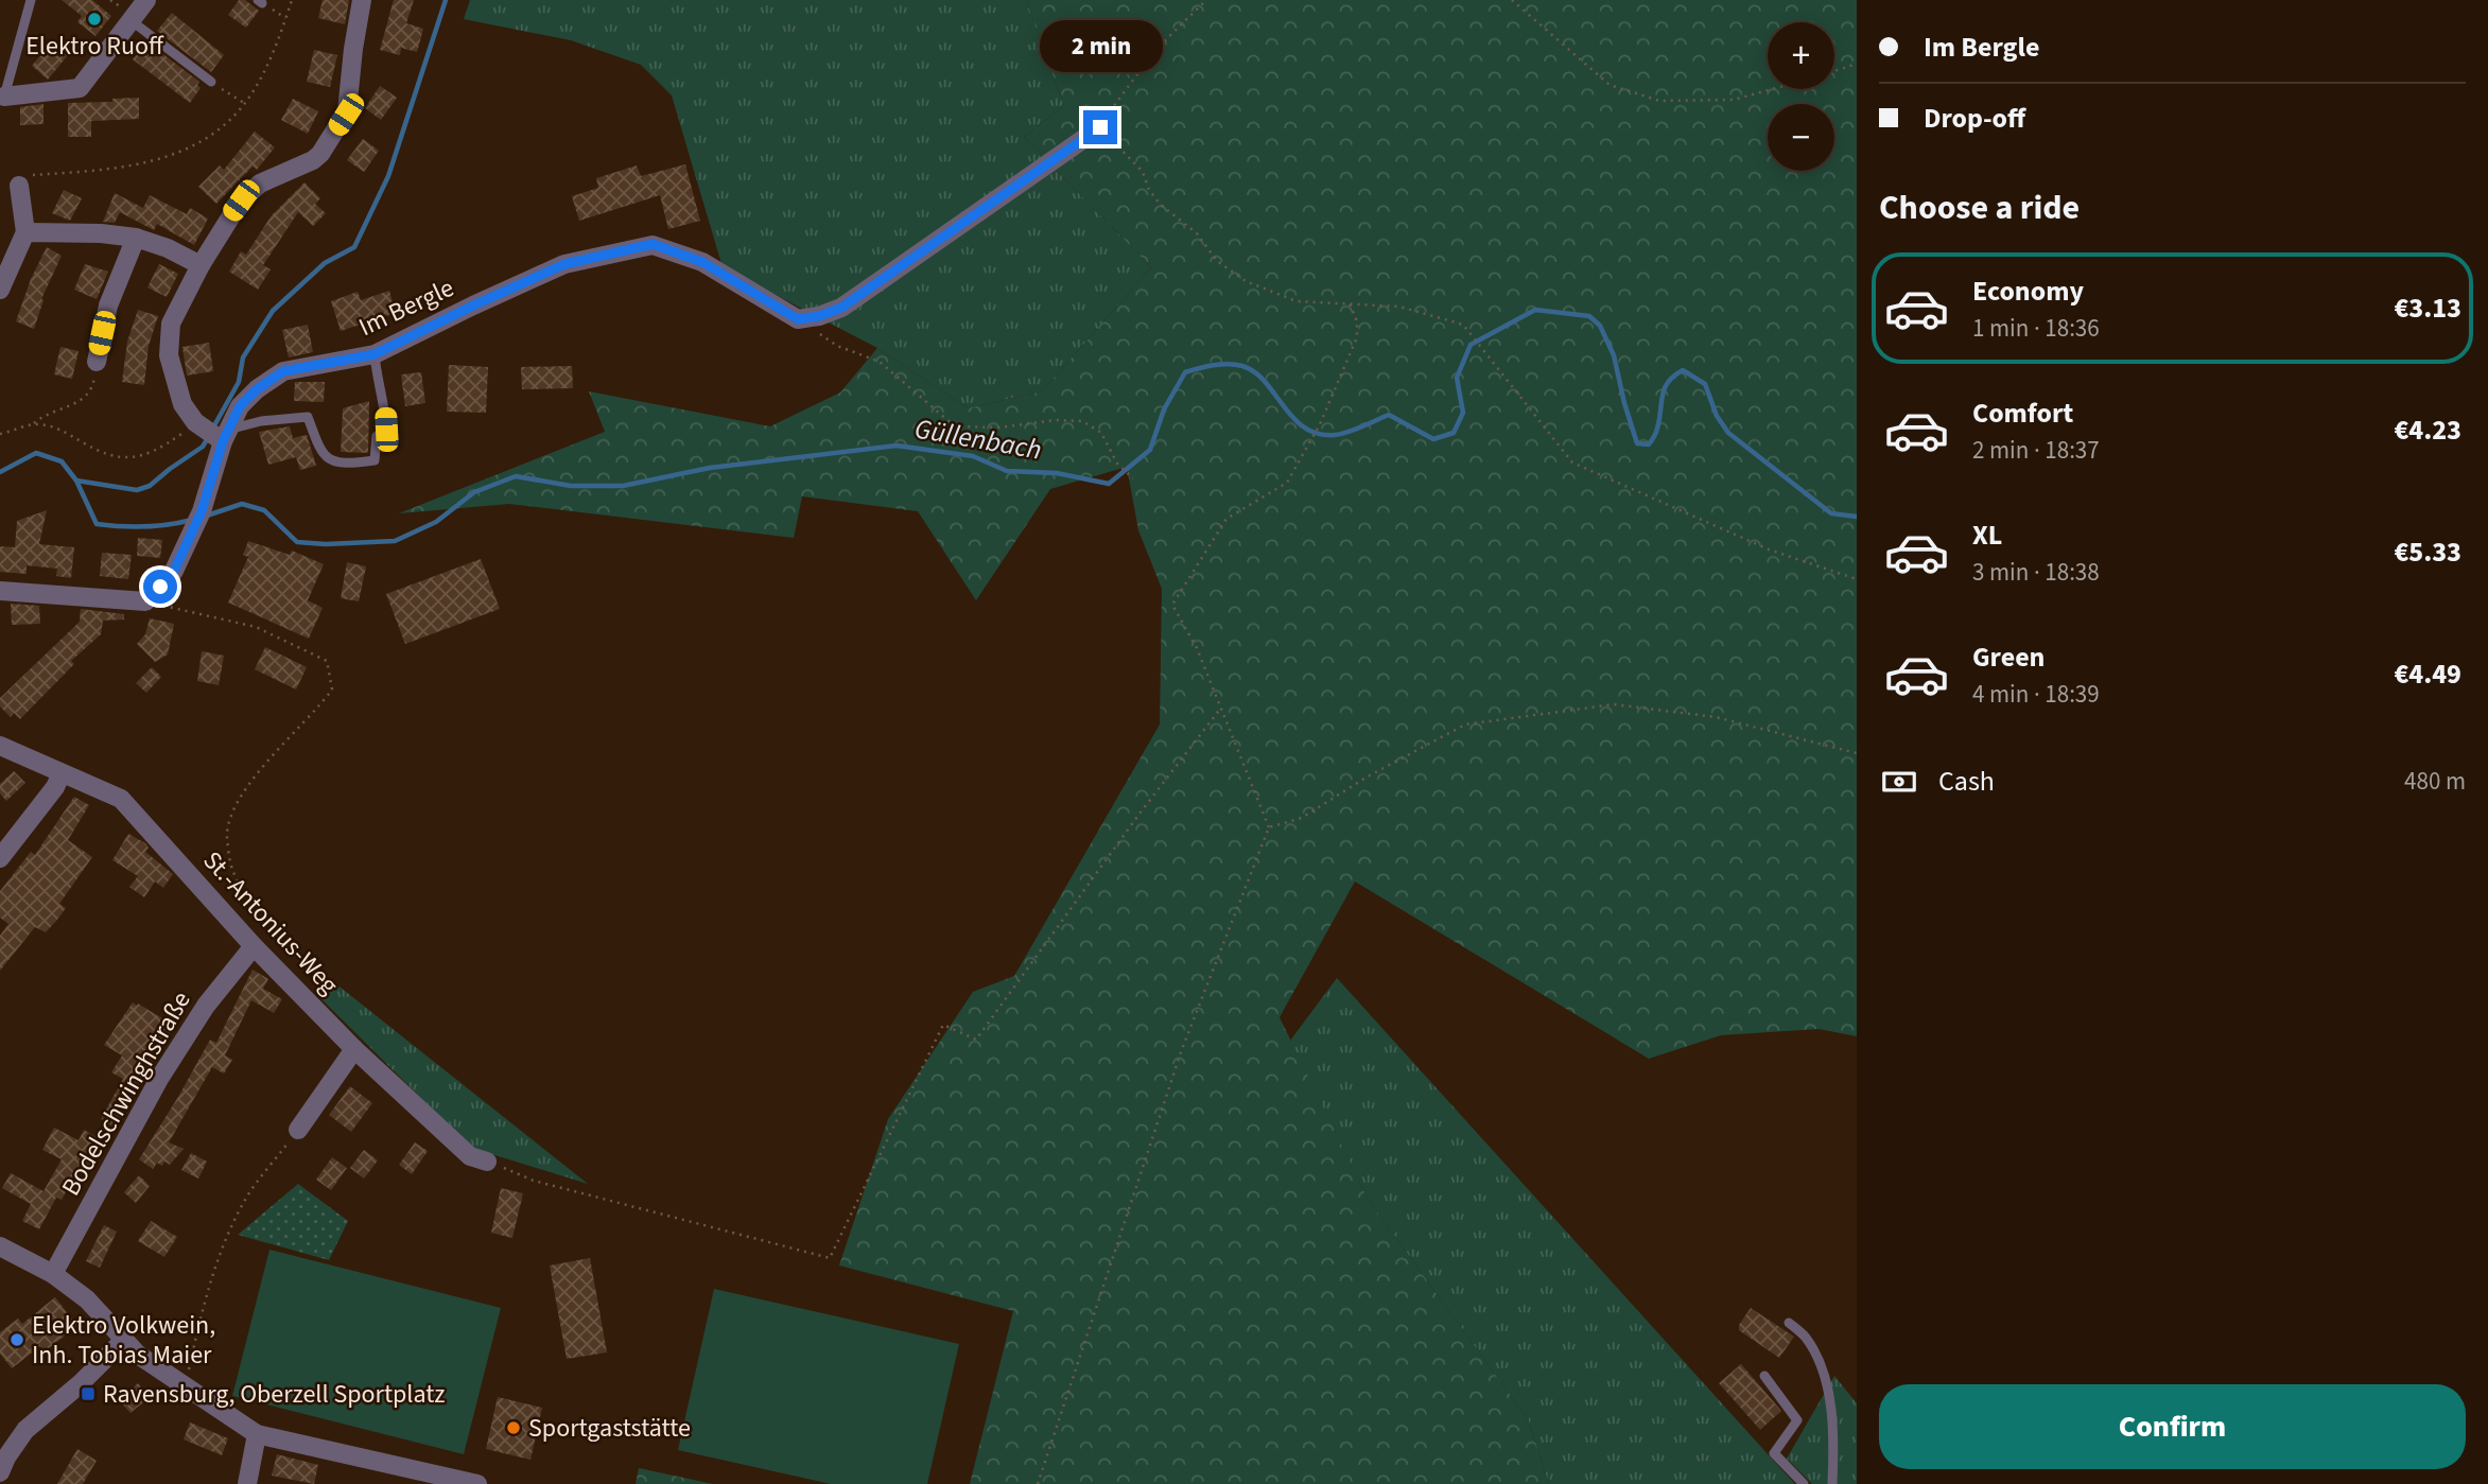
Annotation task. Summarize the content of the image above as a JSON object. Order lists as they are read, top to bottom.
{
  "streets": {
    "street": ["Im Bergle", "St.-Antonius-Weg", "Bodelschwinghstraße"]
  },
  "crossings": [
    ["St.-Antonius-Weg", "Bodelschwinghstraße"]
  ],
  "water": ["Güllenbach"],
  "places": {
    "other": ["Elektro Ruoff", "Elektro Volkwein, Inh. Tobias Maier", "Sportgaststätte"],
    "transit": ["Ravensburg, Oberzell Sportplatz"]
  },
  "page": {
    "banner": ["Im Bergle", "Drop-off"],
    "bubble": "2 min",
    "map_buttons": ["+", "−"],
    "heading": "Choose a ride",
    "list": [
      {
        "name": "Economy",
        "note": "1 min · 18:36",
        "value": "€3.13"
      },
      {
        "name": "Comfort",
        "note": "2 min · 18:37",
        "value": "€4.23"
      },
      {
        "name": "XL",
        "note": "3 min · 18:38",
        "value": "€5.33"
      },
      {
        "name": "Green",
        "note": "4 min · 18:39",
        "value": "€4.49"
      }
    ],
    "pay": ["Cash", "480 m"],
    "buttons": "Confirm"
  }
}
